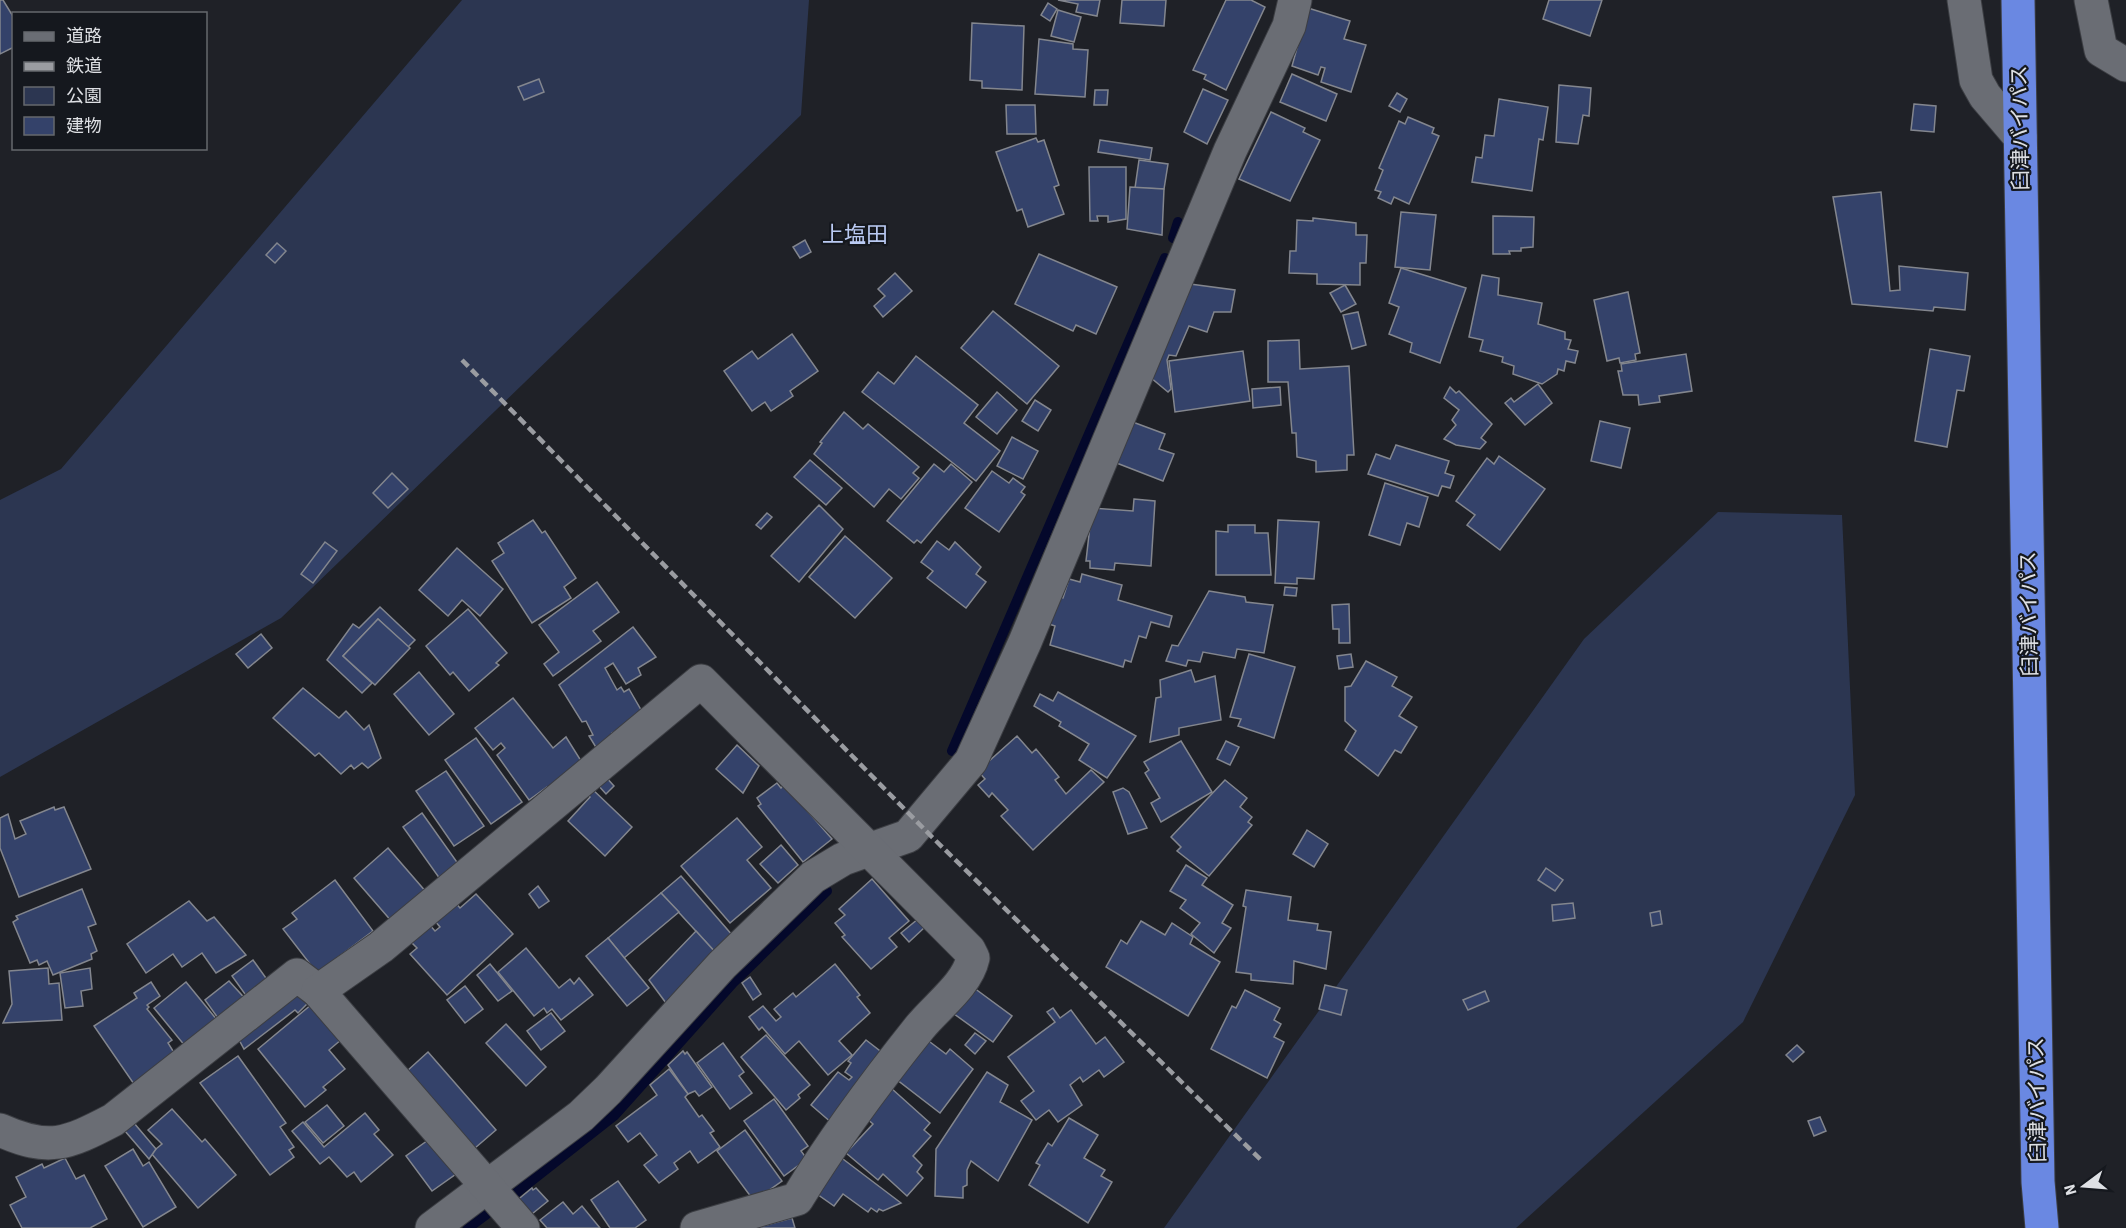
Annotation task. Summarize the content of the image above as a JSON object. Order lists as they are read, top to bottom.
{
  "streets": {
    "highway": ["臼津バイパス"]
  },
  "districts": ["上塩田"],
  "legend": [
    "道路",
    "鉄道",
    "公園",
    "建物"
  ],
  "north": "left"
}
